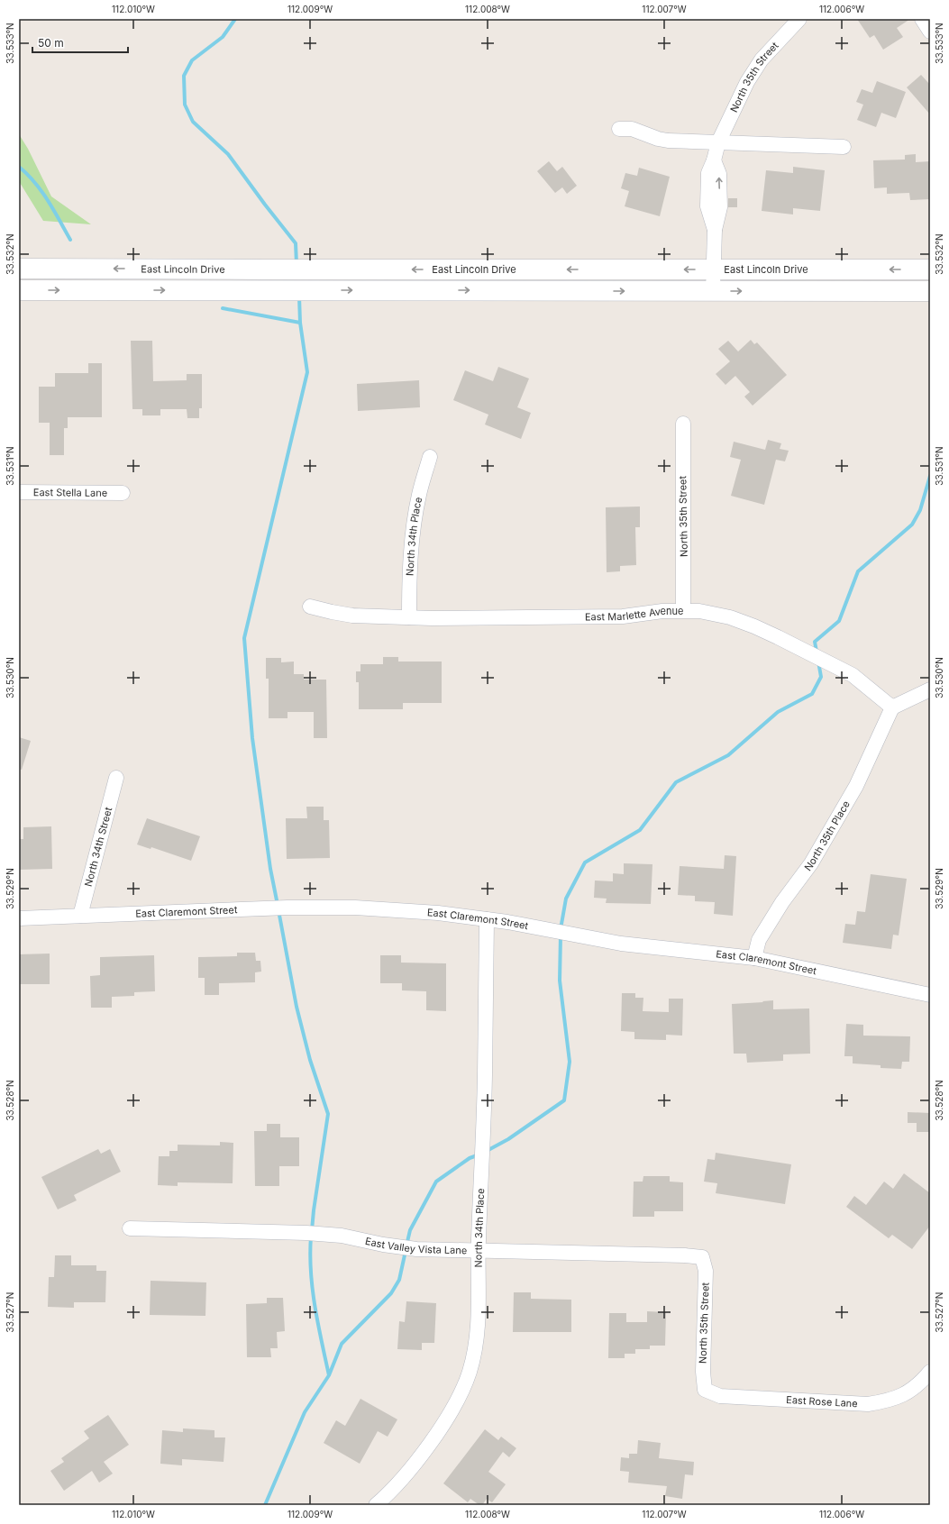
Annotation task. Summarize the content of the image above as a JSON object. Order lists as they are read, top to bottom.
{
  "streets": {
    "main road": ["East Lincoln Drive"],
    "street": [
      "North 35th Street",
      "East Stella Lane",
      "North 34th Place",
      "East Marlette Avenue",
      "North 35th Place",
      "North 34th Street",
      "East Claremont Street",
      "East Valley Vista Lane",
      "East Rose Lane"
    ]
  },
  "crossings": [
    ["North 35th Street", "East Lincoln Drive"],
    ["North 35th Street", "East Marlette Avenue"],
    ["North 35th Street", "East Valley Vista Lane"],
    ["North 35th Street", "East Rose Lane"],
    ["North 34th Place", "East Marlette Avenue"],
    ["North 34th Place", "East Claremont Street"],
    ["North 34th Place", "East Valley Vista Lane"],
    ["East Marlette Avenue", "North 35th Place"],
    ["North 35th Place", "East Claremont Street"],
    ["North 34th Street", "East Claremont Street"]
  ],
  "scale_bar": "50 m",
  "coordinates": [
    "112.010°W",
    "112.009°W",
    "112.008°W",
    "112.007°W",
    "112.006°W",
    "33.533°N",
    "33.532°N",
    "33.531°N",
    "33.530°N",
    "33.529°N",
    "33.528°N",
    "33.527°N"
  ]
}
